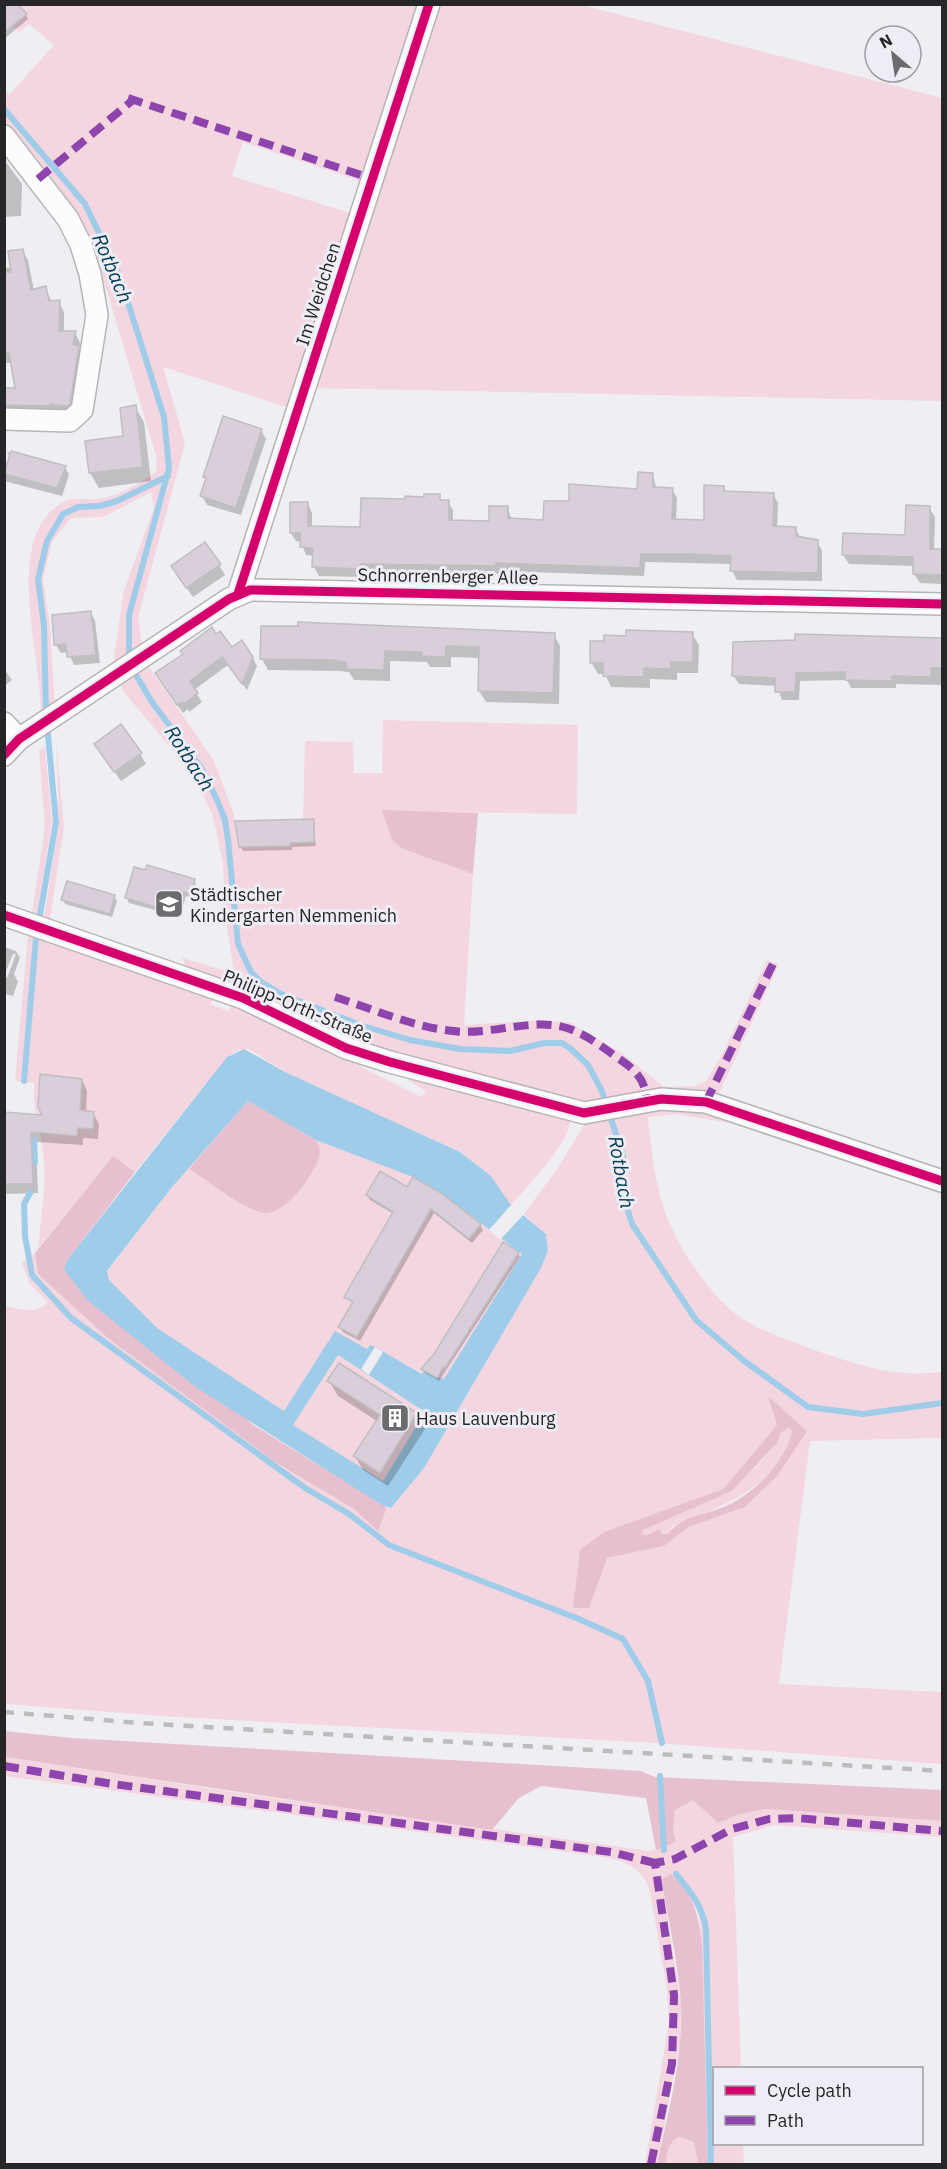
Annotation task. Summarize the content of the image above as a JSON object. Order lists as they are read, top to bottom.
{
  "streets": {
    "street": ["Im Weidchen", "Schnorrenberger Allee", "Philipp-Orth-Straße"]
  },
  "crossings": [
    ["Im Weidchen", "Schnorrenberger Allee"]
  ],
  "water": ["Rotbach"],
  "places": {
    "school or university": ["Städtischer Kindergarten Nemmenich"],
    "building": ["Haus Lauvenburg"]
  },
  "legend": ["Cycle path", "Path"],
  "north": "top left"
}
